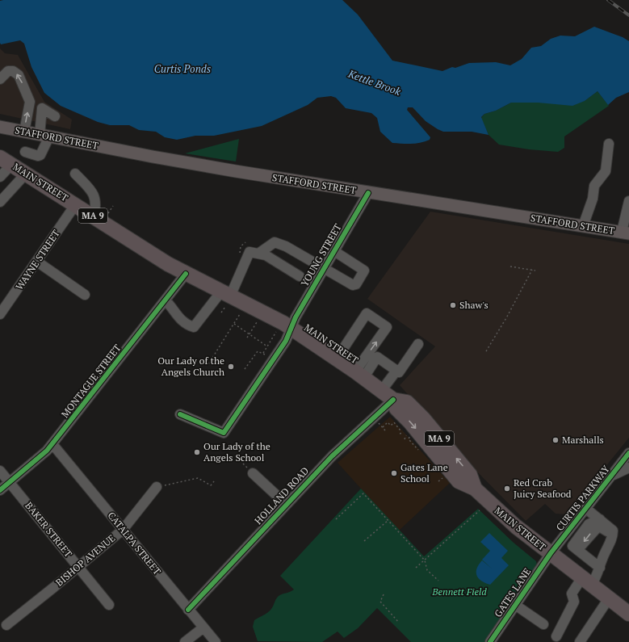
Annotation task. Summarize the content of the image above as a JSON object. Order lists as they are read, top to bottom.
{
  "streets": {
    "highway": ["MAIN STREET", "MA 9"],
    "main road": ["STAFFORD STREET"],
    "street": [
      "YOUNG STREET",
      "WAYNE STREET",
      "MONTAGUE STREET",
      "HOLLAND ROAD",
      "CURTIS PARKWAY",
      "BAKER STREET",
      "CATALPA STREET",
      "BISHOP AVENUE",
      "GATES LANE"
    ]
  },
  "crossings": [
    ["STAFFORD STREET", "YOUNG STREET"],
    ["MAIN STREET", "YOUNG STREET"],
    ["MAIN STREET", "WAYNE STREET"],
    ["MAIN STREET", "MONTAGUE STREET"],
    ["MAIN STREET", "HOLLAND ROAD"],
    ["MAIN STREET", "CURTIS PARKWAY"],
    ["MAIN STREET", "GATES LANE"],
    ["MONTAGUE STREET", "BAKER STREET"],
    ["MONTAGUE STREET", "CATALPA STREET"],
    ["HOLLAND ROAD", "CATALPA STREET"],
    ["CURTIS PARKWAY", "GATES LANE"],
    ["BAKER STREET", "BISHOP AVENUE"],
    ["CATALPA STREET", "BISHOP AVENUE"]
  ],
  "water": ["Curtis Ponds", "Kettle Brook"],
  "parks": ["Bennett Field"],
  "places": [
    "Shaw's",
    "Our Lady of the Angels Church",
    "Marshalls",
    "Our Lady of the Angels School",
    "Gates Lane School",
    "Red Crab Juicy Seafood"
  ]
}
